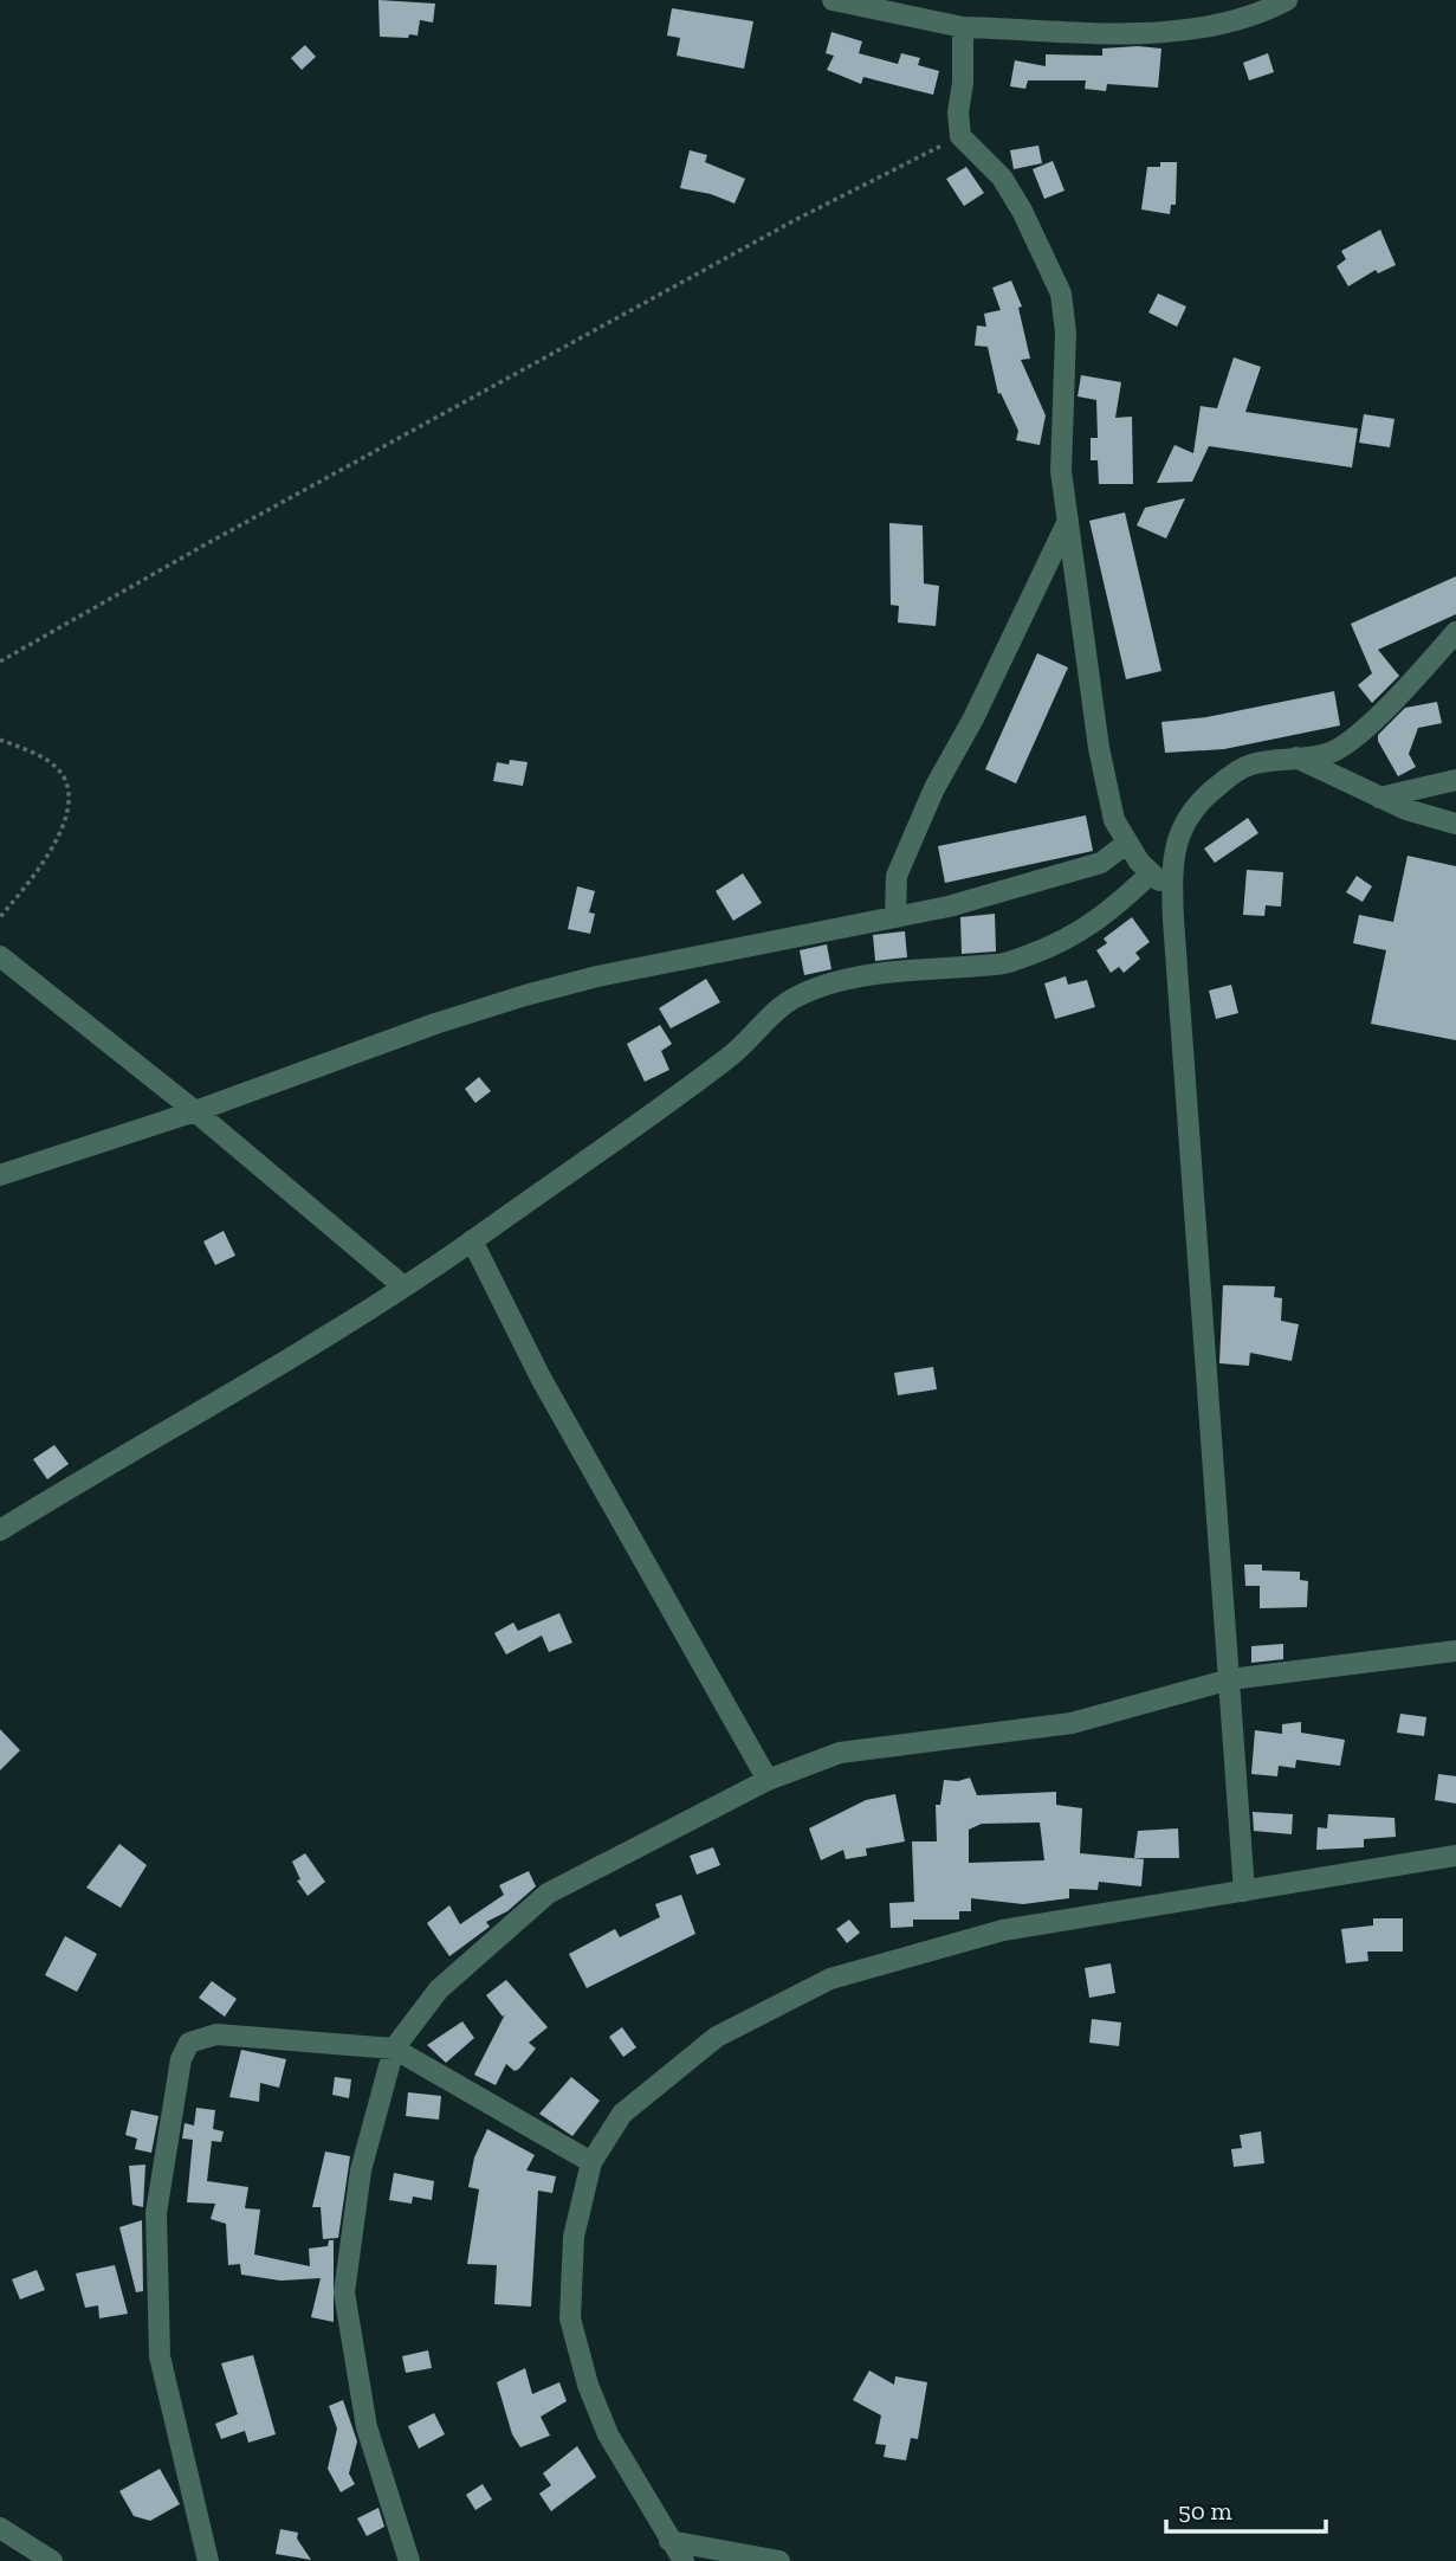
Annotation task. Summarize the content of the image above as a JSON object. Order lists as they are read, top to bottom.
{
  "scale_bar": "50 m"
}
